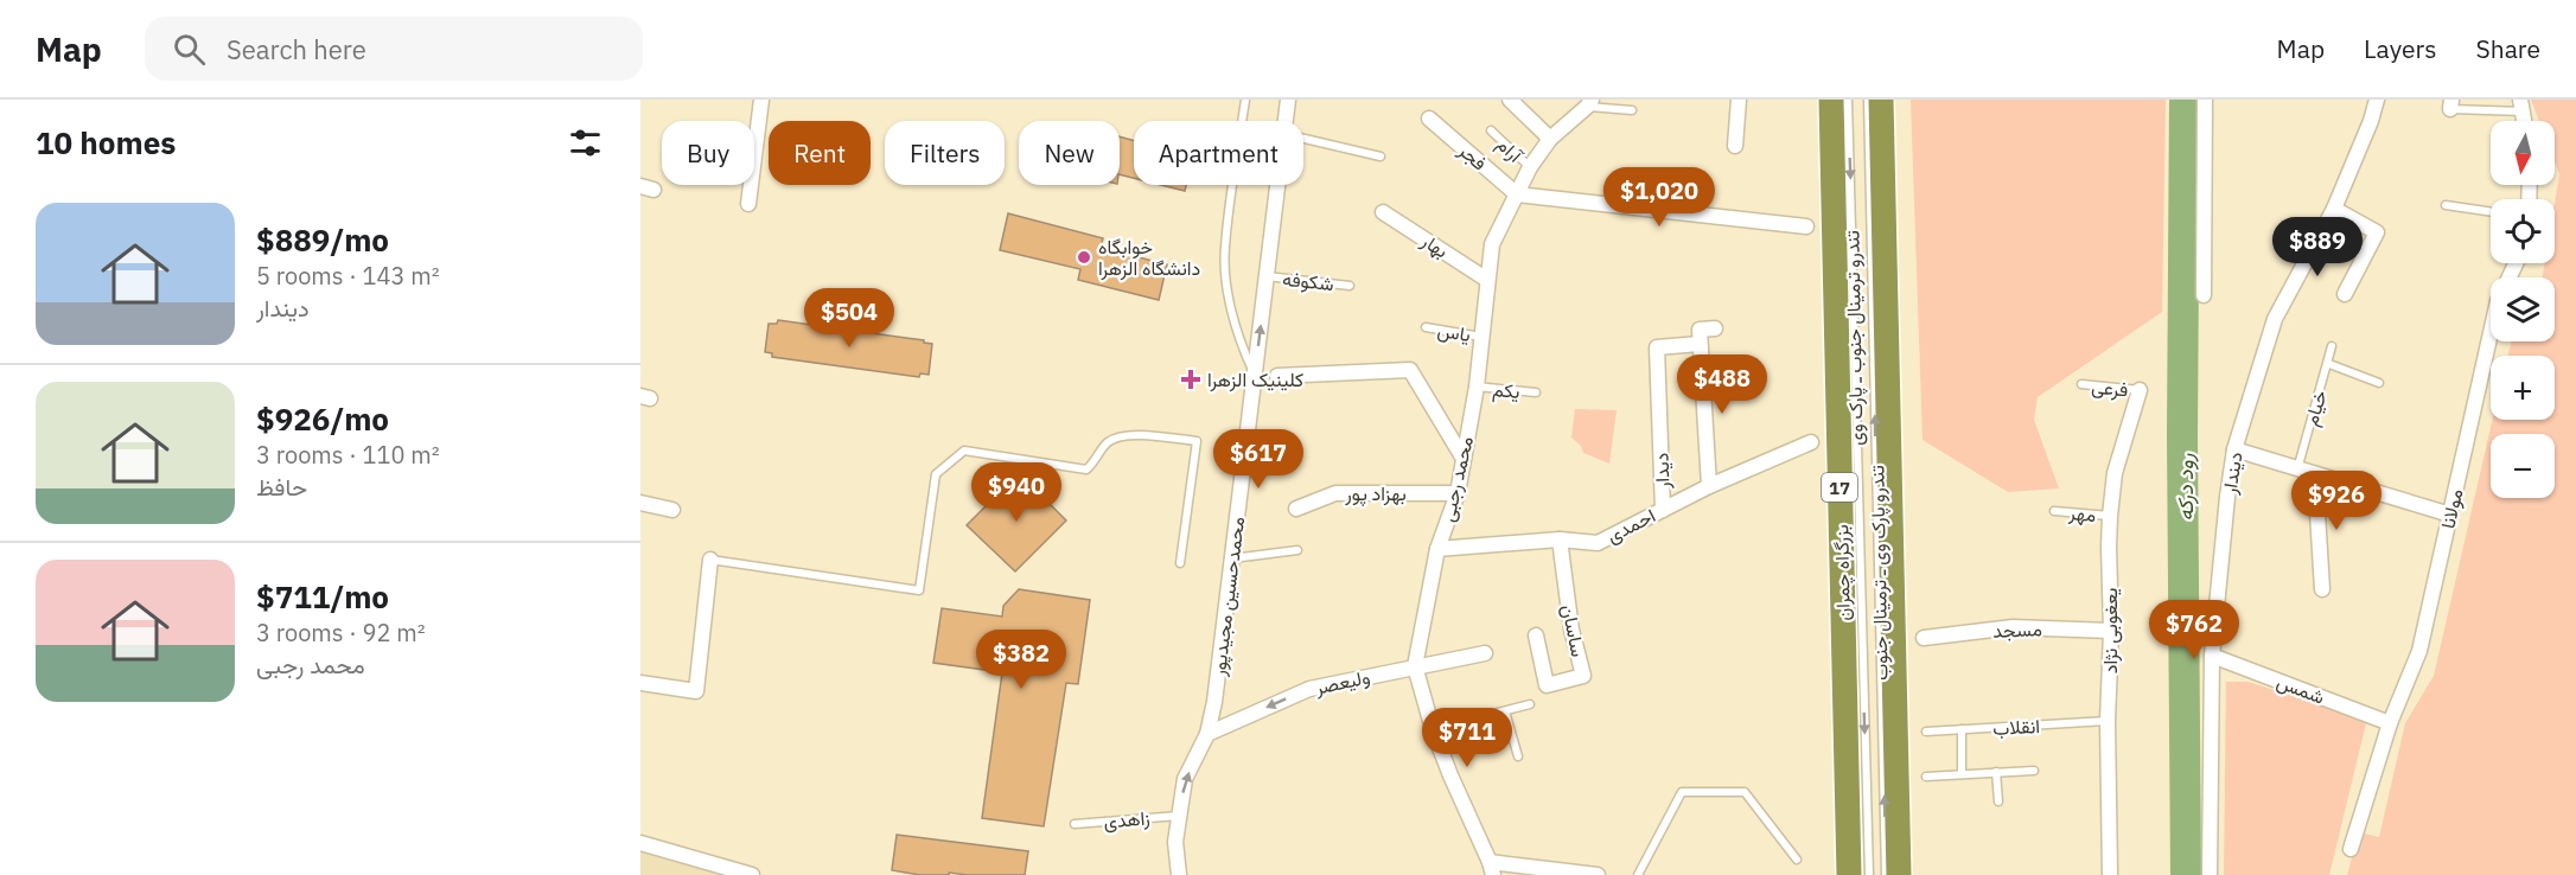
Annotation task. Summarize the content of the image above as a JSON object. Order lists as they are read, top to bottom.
{
  "streets": {
    "highway": ["17", "بزرگراه چمران"],
    "street": [
      "فجر",
      "بهار",
      "دیدار",
      "دیندار",
      "محمد رجبی",
      "بهزاد پور",
      "مولانا",
      "احمدی",
      "محمدحسین مجیدپور",
      "مسجد",
      "ساسان",
      "یعغوبی نژاد",
      "ولیعصر",
      "شمس"
    ],
    "lane": [
      "آرام",
      "شکوفه",
      "یاس",
      "تندرو ترمینال جنوب ـ پارک وی",
      "فرعی",
      "یکم",
      "خیام",
      "مهر",
      "تندرو پارک وی ـ ترمینال جنوب",
      "انقلاب",
      "زاهدی"
    ]
  },
  "crossings": [
    ["آرام", "محمد رجبی"],
    ["فجر", "محمد رجبی"],
    ["بهار", "محمد رجبی"],
    ["شکوفه", "محمدحسین مجیدپور"],
    ["یاس", "محمد رجبی"],
    ["فرعی", "یعغوبی نژاد"],
    ["یکم", "محمد رجبی"],
    ["دیدار", "احمدی"],
    ["دیندار", "شمس"],
    ["محمد رجبی", "بهزاد پور"],
    ["محمد رجبی", "احمدی"],
    ["محمد رجبی", "ولیعصر"],
    ["مولانا", "شمس"],
    ["مهر", "یعغوبی نژاد"],
    ["احمدی", "ساسان"],
    ["محمدحسین مجیدپور", "ولیعصر"],
    ["محمدحسین مجیدپور", "زاهدی"],
    ["مسجد", "یعغوبی نژاد"],
    ["یعغوبی نژاد", "انقلاب"]
  ],
  "one_way": ["تندرو ترمینال جنوب ـ پارک وی", "تندرو پارک وی ـ ترمینال جنوب", "ولیعصر"],
  "water": ["رود درکه"],
  "places": {
    "other": ["خوابگاه دانشگاه الزهرا"],
    "health": ["کلینیک الزهرا"]
  },
  "north": "bottom",
  "page": {
    "header": "Map",
    "search": "Search here",
    "nav": ["Map", "Layers", "Share"],
    "heading": "10 homes",
    "map_buttons": ["+", "−"],
    "chip": [
      "Buy",
      "Rent",
      "Filters",
      "New",
      "Apartment"
    ],
    "price": [
      "$1,020",
      "$889",
      "$504",
      "$488",
      "$617",
      "$940",
      "$926",
      "$762",
      "$382",
      "$711"
    ],
    "list": [
      {
        "name": "$889/mo",
        "note": "5 rooms · 143 m² · دیندار"
      },
      {
        "name": "$926/mo",
        "note": "3 rooms · 110 m² · حافظ"
      },
      {
        "name": "$711/mo",
        "note": "3 rooms · 92 m² · محمد رجبی"
      }
    ]
  }
}
